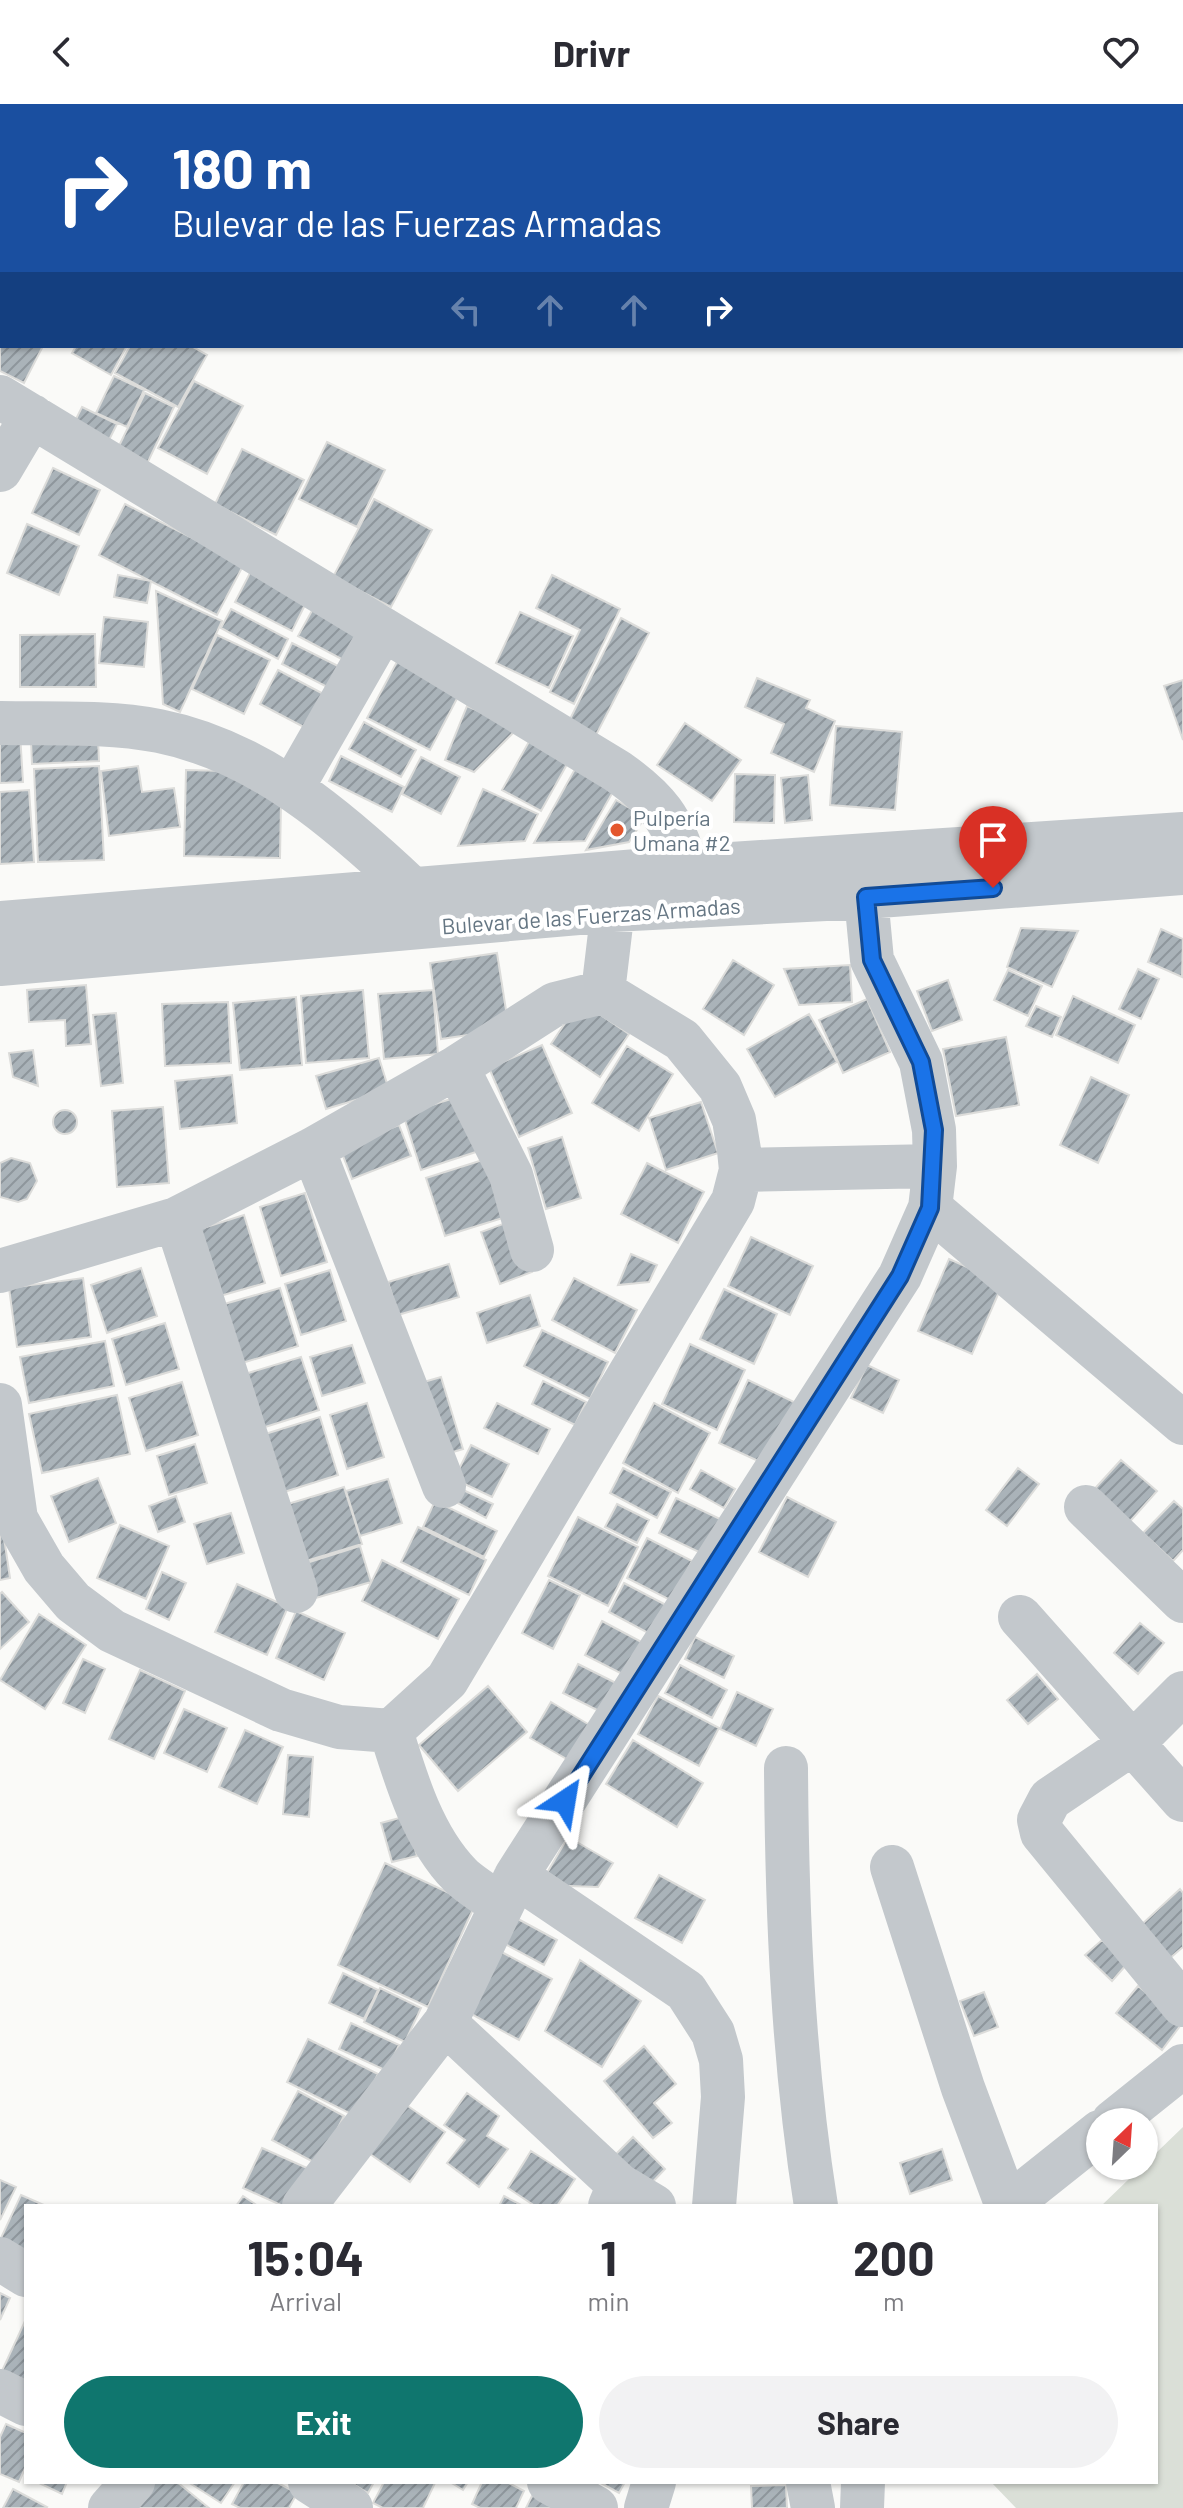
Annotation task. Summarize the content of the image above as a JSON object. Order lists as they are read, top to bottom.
{
  "streets": {
    "street": ["Bulevar de las Fuerzas Armadas"]
  },
  "places": ["Pulpería Umana #2"],
  "north": "top right",
  "page": {
    "header": "Drivr",
    "turn": ["180 m", "Bulevar de las Fuerzas Armadas"],
    "eta": [
      "15:04",
      "Arrival",
      "1",
      "min",
      "200",
      "m"
    ],
    "buttons": ["Exit", "Share"]
  }
}
